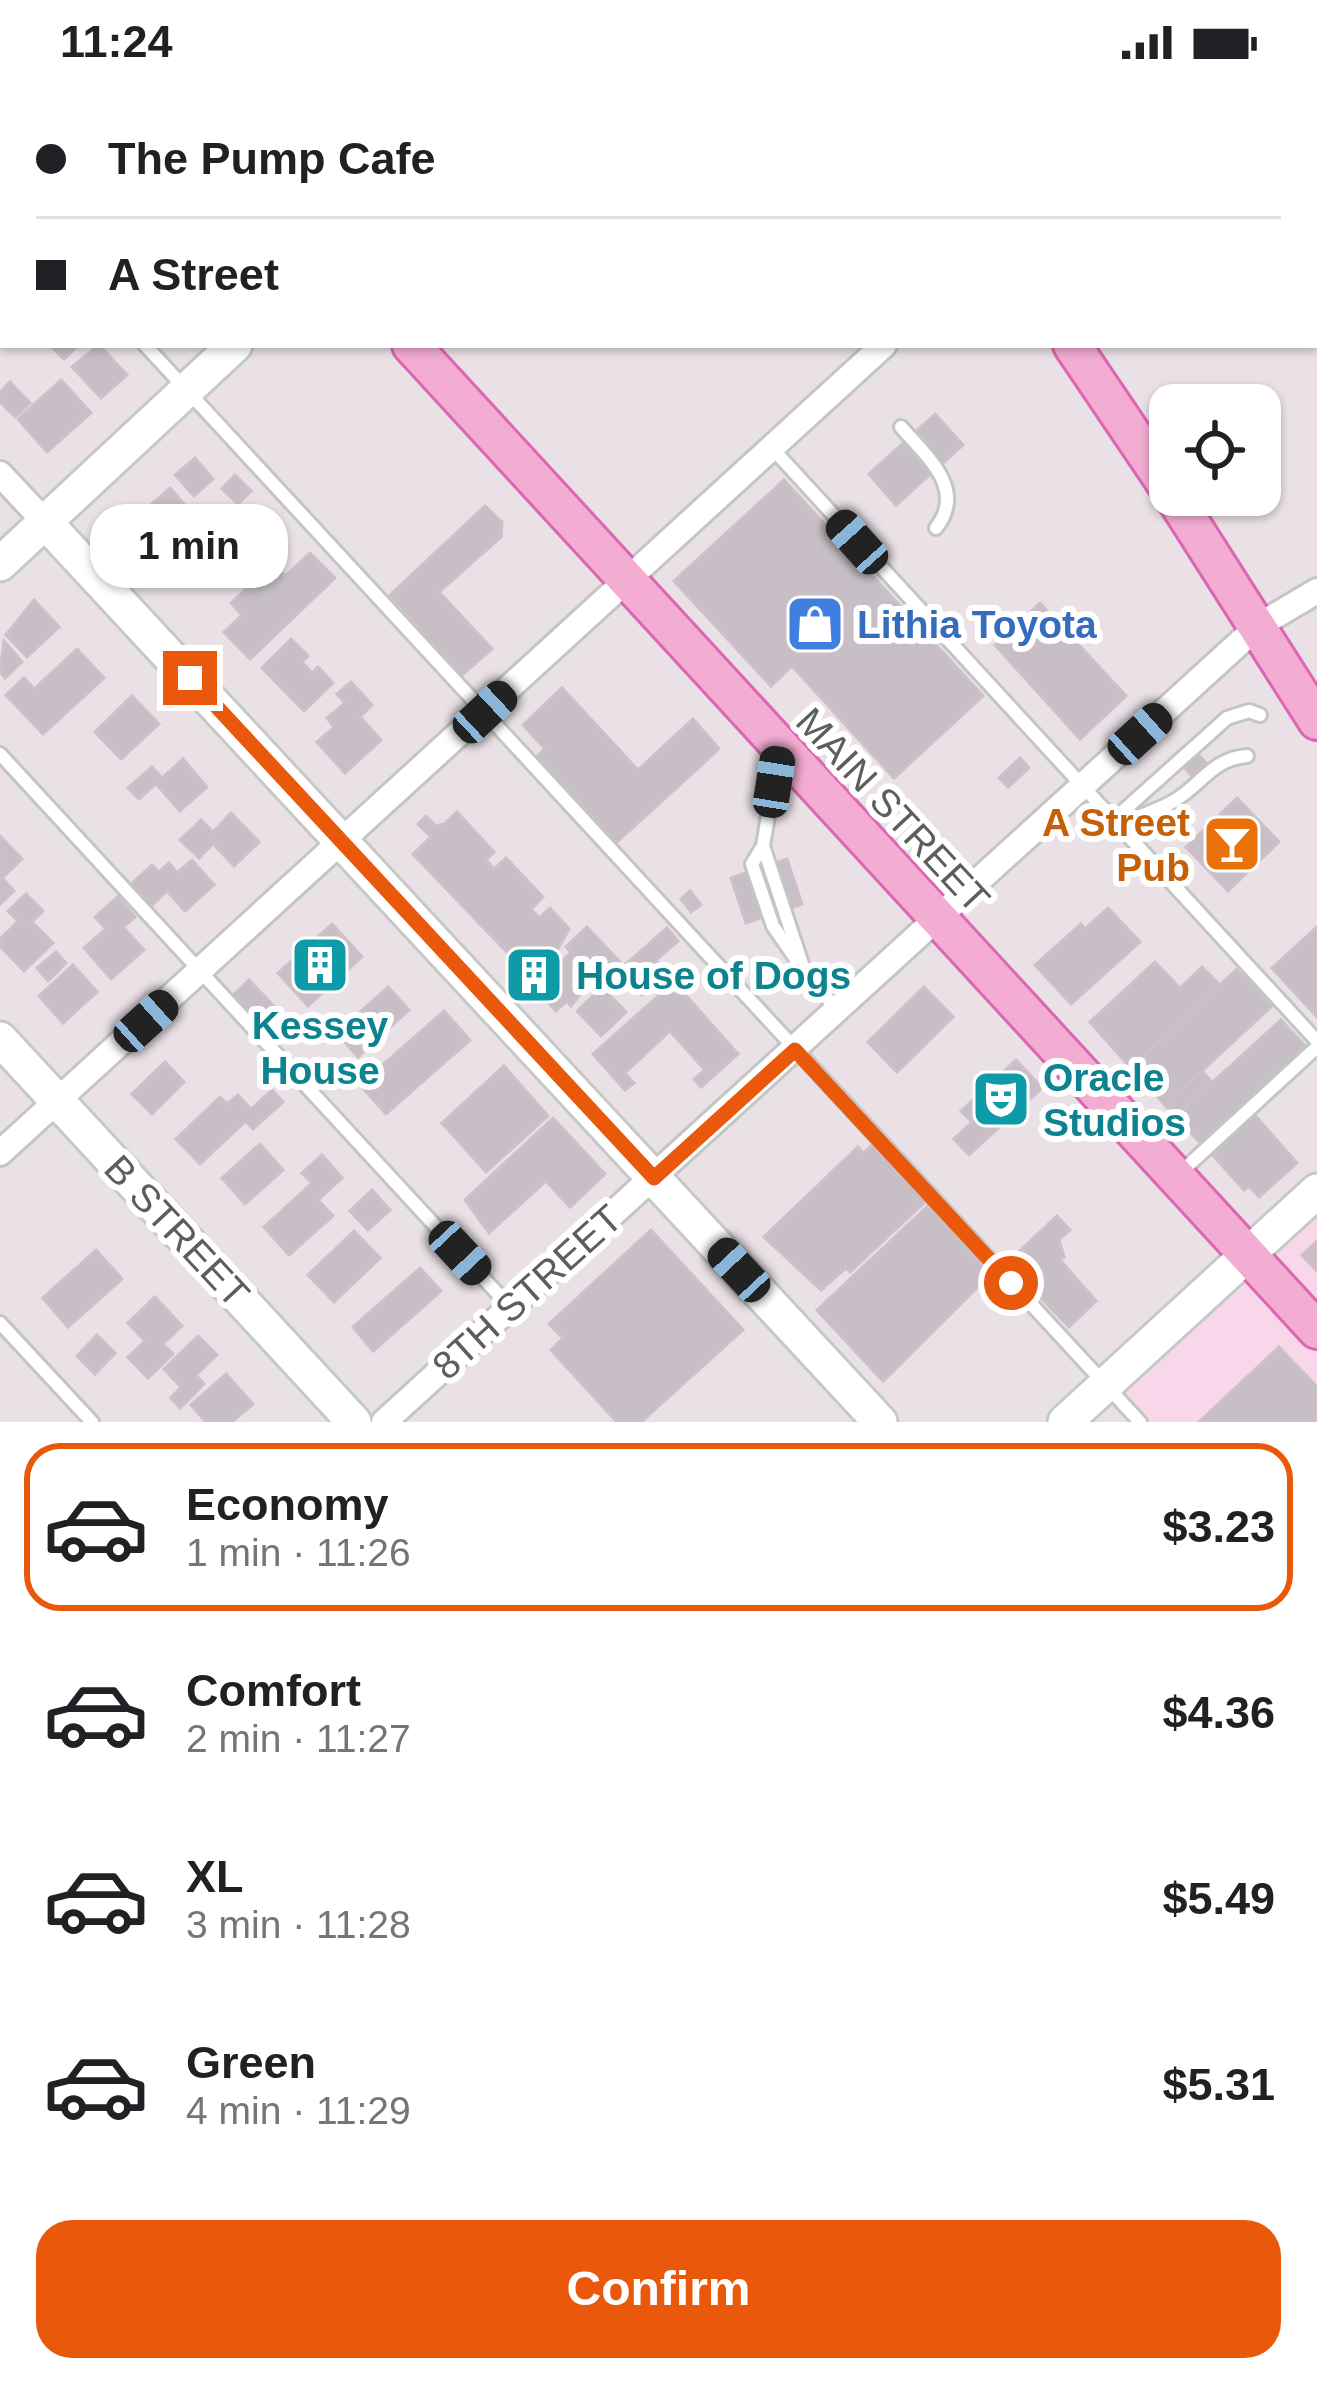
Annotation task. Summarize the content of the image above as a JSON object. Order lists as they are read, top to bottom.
{
  "streets": {
    "main road": ["MAIN STREET"],
    "street": ["B STREET", "8TH STREET"]
  },
  "crossings": [
    ["MAIN STREET", "8TH STREET"]
  ],
  "places": {
    "shop": ["Lithia Toyota"],
    "bar": ["A Street Pub"],
    "building": ["Kessey House", "House of Dogs"],
    "theatre": ["Oracle Studios"]
  },
  "page": {
    "status": "11:24",
    "banner": ["The Pump Cafe", "A Street"],
    "bubble": "1 min",
    "list": [
      {
        "name": "Economy",
        "note": "1 min · 11:26",
        "value": "$3.23"
      },
      {
        "name": "Comfort",
        "note": "2 min · 11:27",
        "value": "$4.36"
      },
      {
        "name": "XL",
        "note": "3 min · 11:28",
        "value": "$5.49"
      },
      {
        "name": "Green",
        "note": "4 min · 11:29",
        "value": "$5.31"
      }
    ],
    "buttons": "Confirm"
  }
}
